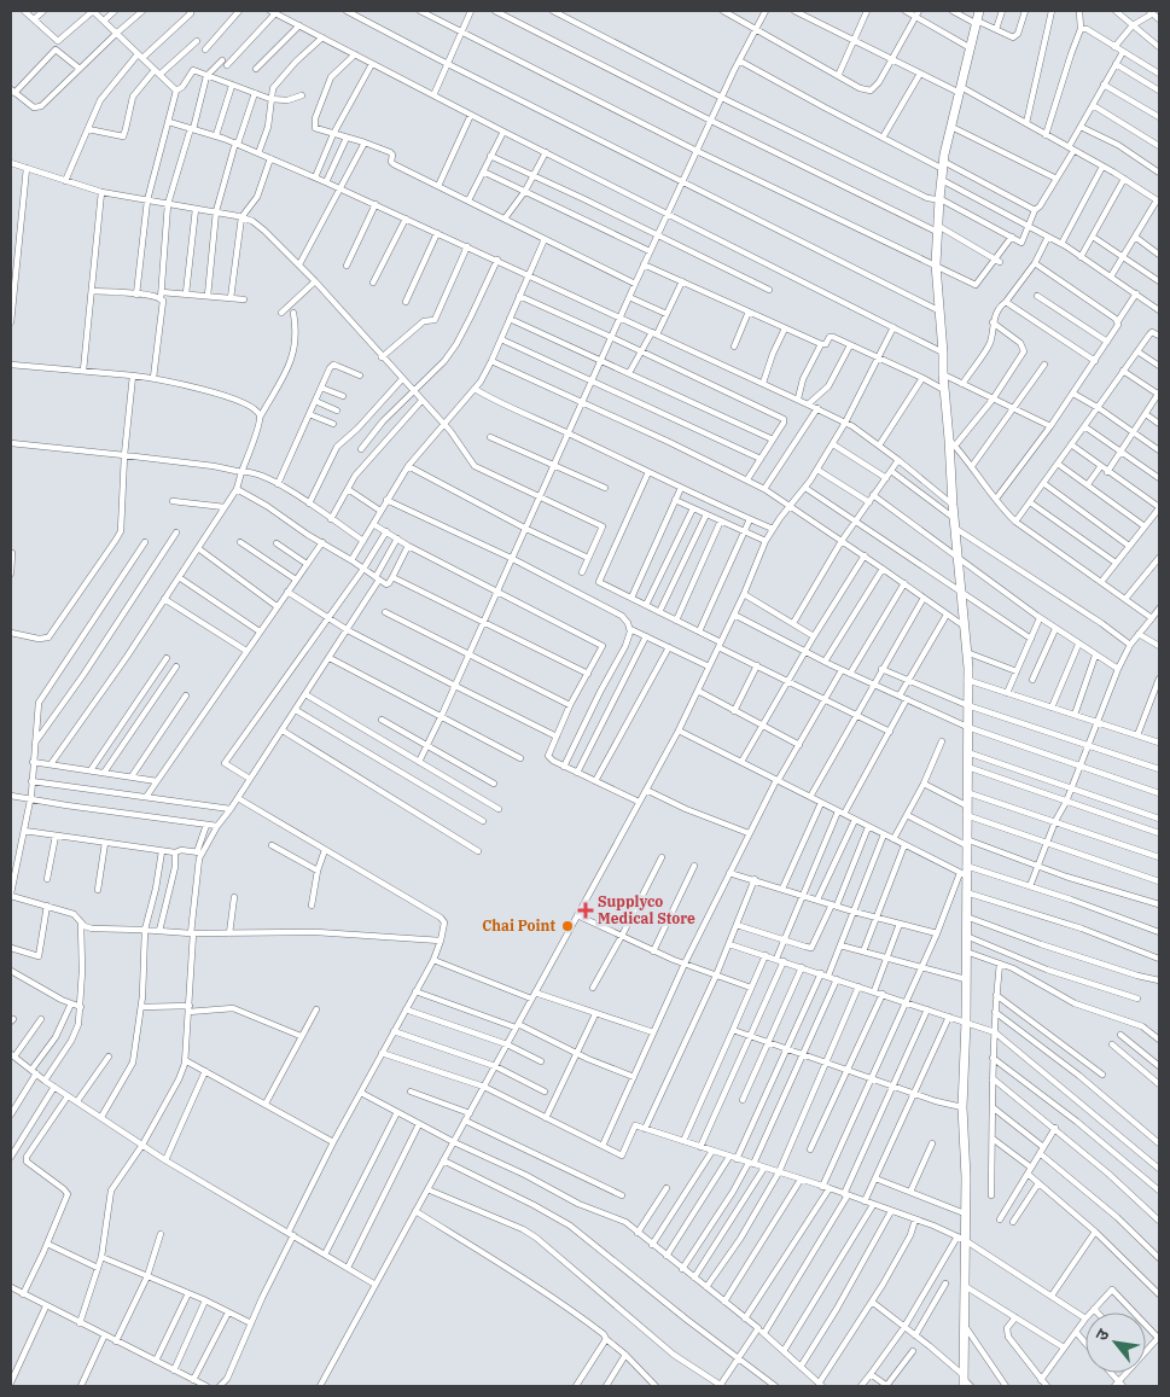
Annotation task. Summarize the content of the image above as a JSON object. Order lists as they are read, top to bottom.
{
  "places": {
    "health": ["Supplyco Medical Store"],
    "other": ["Chai Point"]
  },
  "north": "top left"
}
